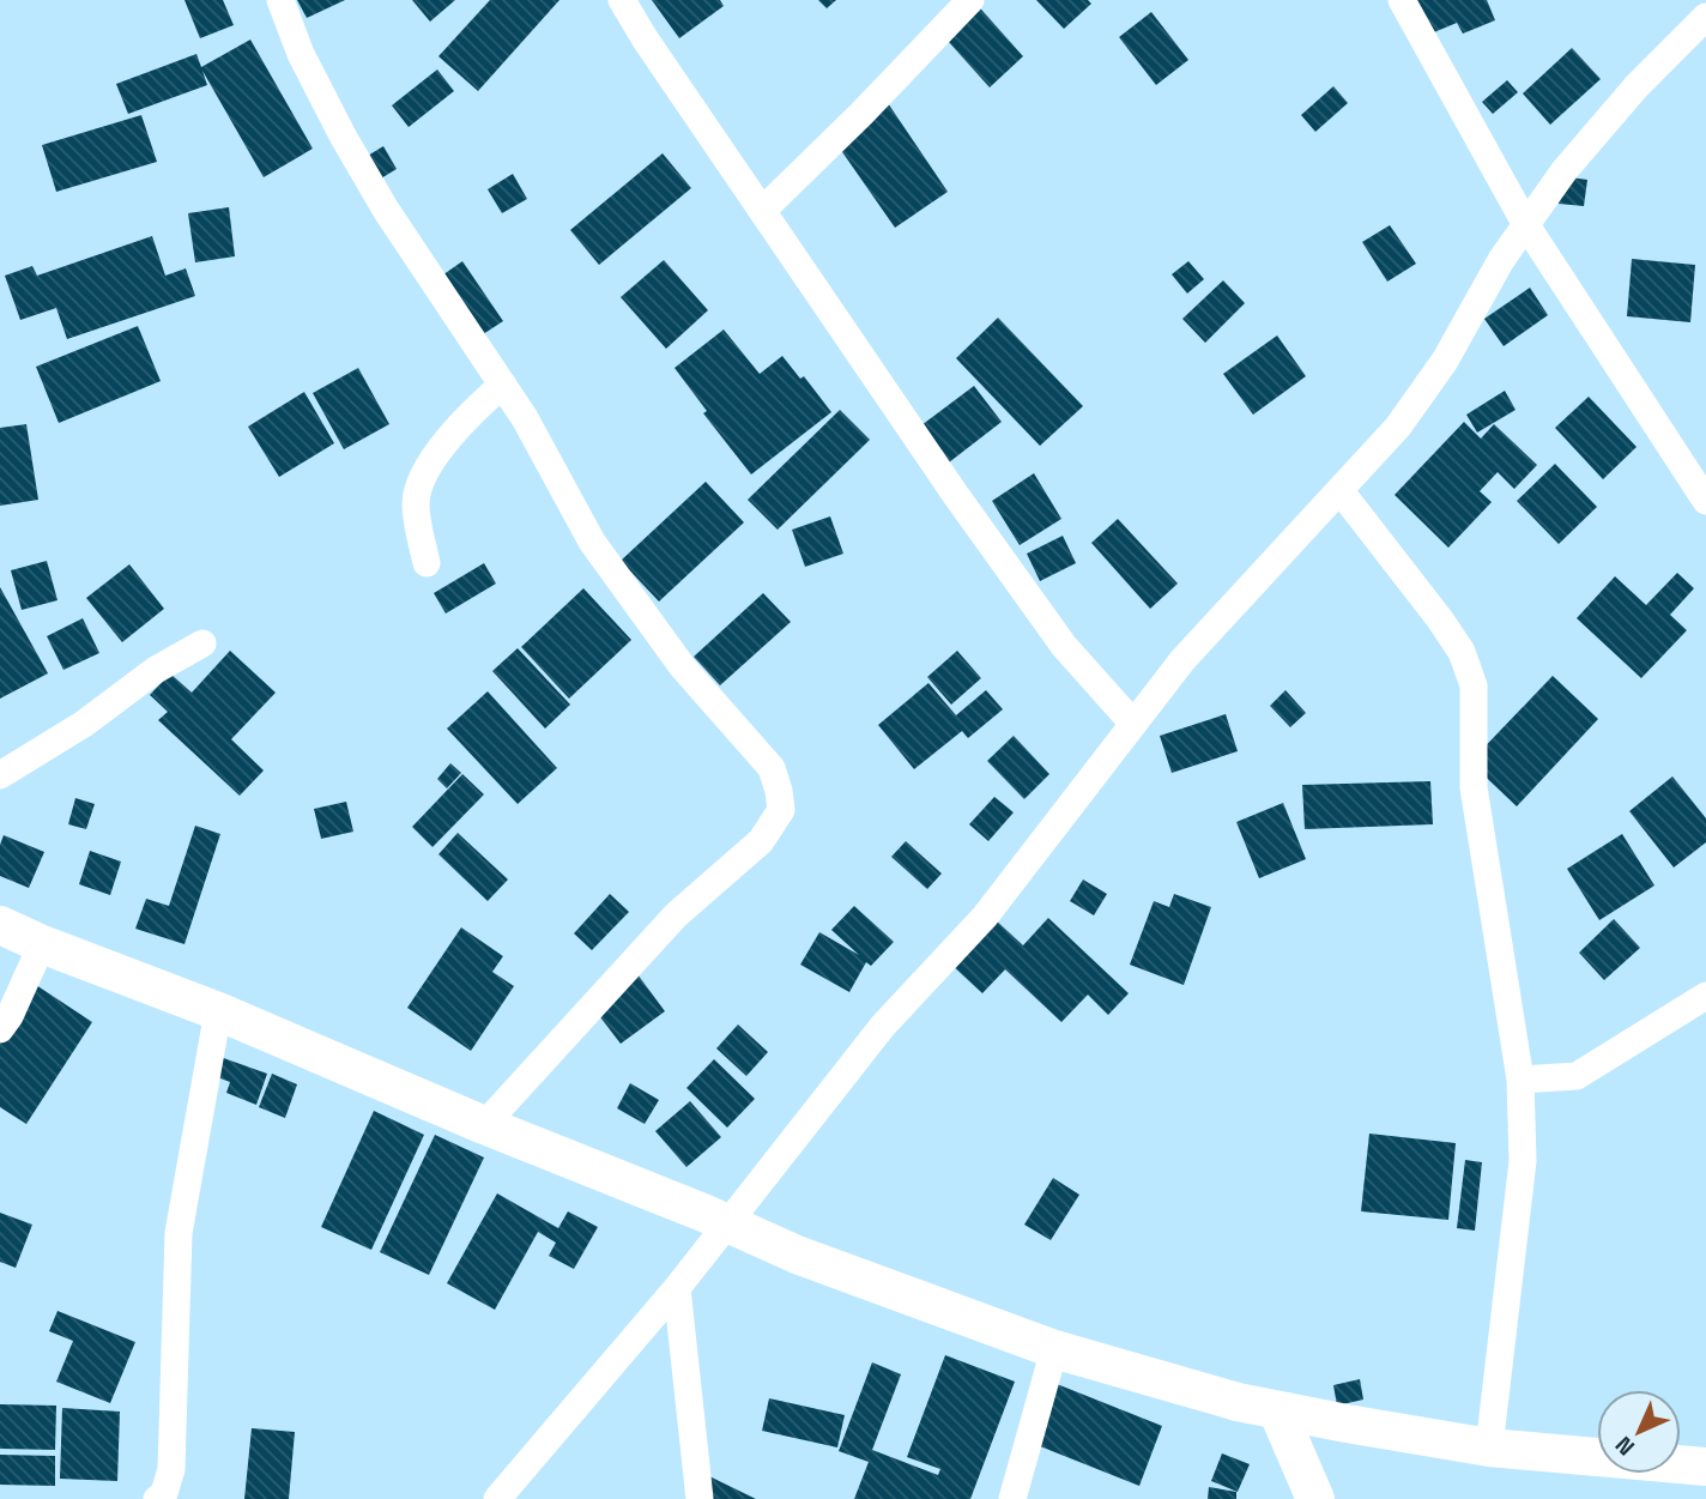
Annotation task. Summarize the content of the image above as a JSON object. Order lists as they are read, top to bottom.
{
  "north": "bottom left"
}
